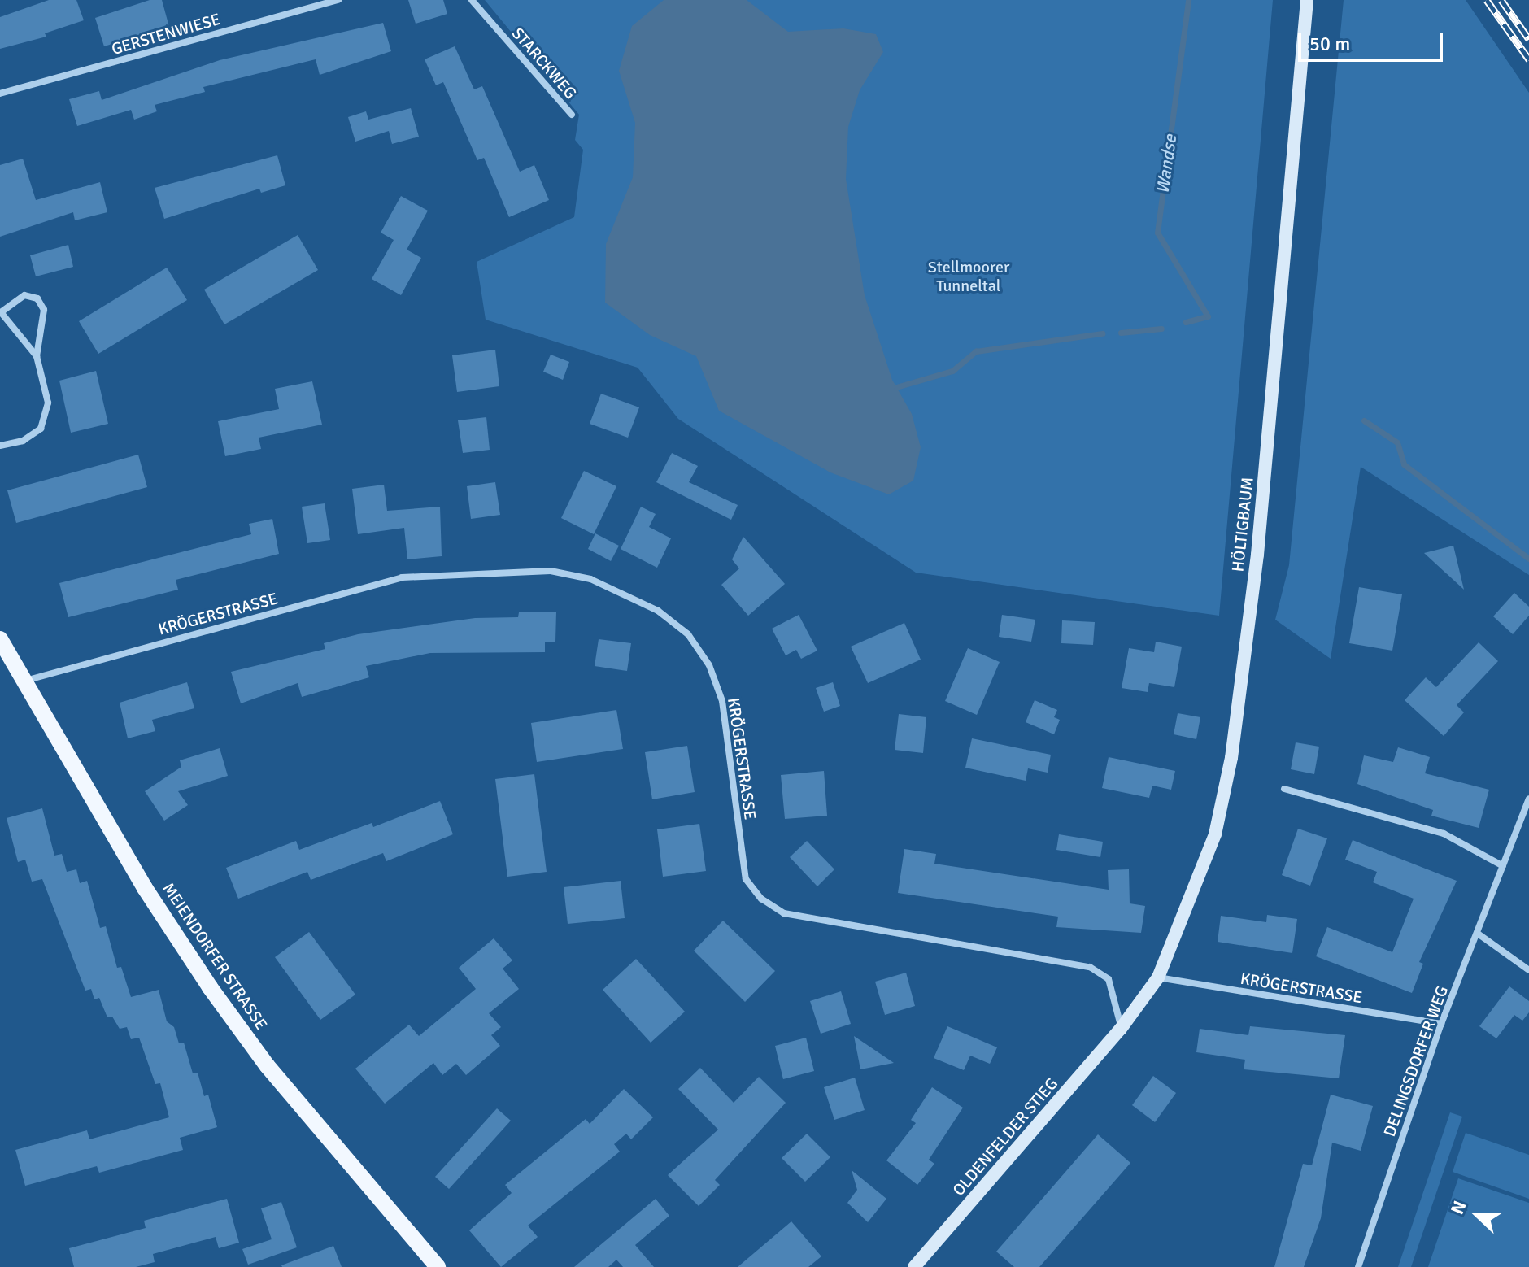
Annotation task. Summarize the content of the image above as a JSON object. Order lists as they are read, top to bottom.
{
  "streets": {
    "main road": ["HÖLTIGBAUM", "MEIENDORFER STRASSE", "OLDENFELDER STIEG"],
    "street": [
      "GERSTENWIESE",
      "STARCKWEG",
      "KRÖGERSTRASSE",
      "DELINGSDORFER WEG"
    ]
  },
  "crossings": [
    ["HÖLTIGBAUM", "KRÖGERSTRASSE"],
    ["HÖLTIGBAUM", "OLDENFELDER STIEG"],
    ["KRÖGERSTRASSE", "MEIENDORFER STRASSE"],
    ["KRÖGERSTRASSE", "DELINGSDORFER WEG"],
    ["KRÖGERSTRASSE", "OLDENFELDER STIEG"]
  ],
  "water": ["Wandse"],
  "parks": ["Stellmoorer Tunneltal"],
  "scale_bar": "50 m",
  "north": "left"
}
